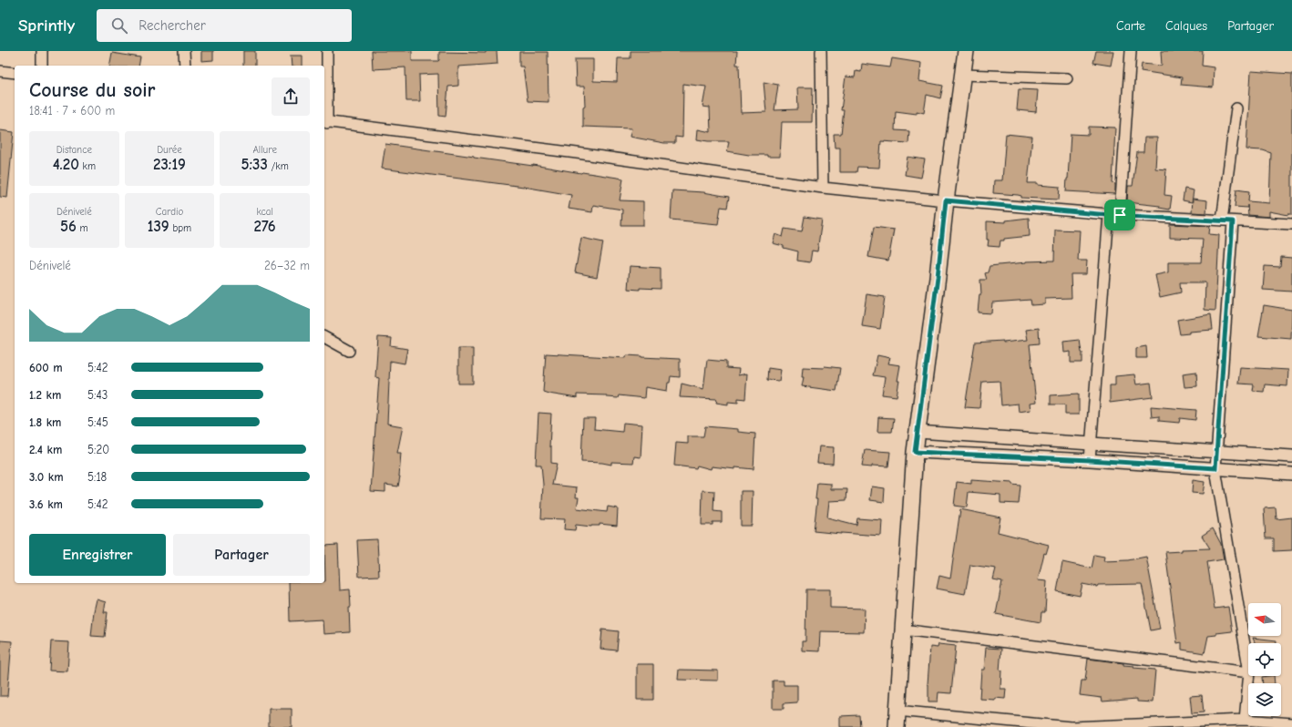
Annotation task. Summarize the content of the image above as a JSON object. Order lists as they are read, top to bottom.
{
  "north": "left",
  "page": {
    "header": "Sprintly",
    "search": "Rechercher",
    "nav": ["Carte", "Calques", "Partager"],
    "heading": ["Course du soir", "18:41 · 7 × 600 m"],
    "stats": [
      ["Distance", "4.20 km"],
      ["Durée", "23:19"],
      ["Allure", "5:33 /km"],
      ["Dénivelé", "56 m"],
      ["Cardio", "139 bpm"],
      ["kcal", "276"]
    ],
    "chart": ["Dénivelé", "26–32 m"],
    "list": [
      {
        "name": "600 m",
        "note": "5:42"
      },
      {
        "name": "1.2 km",
        "note": "5:43"
      },
      {
        "name": "1.8 km",
        "note": "5:45"
      },
      {
        "name": "2.4 km",
        "note": "5:20"
      },
      {
        "name": "3.0 km",
        "note": "5:18"
      },
      {
        "name": "3.6 km",
        "note": "5:42"
      }
    ],
    "buttons": ["Enregistrer", "Partager"]
  }
}
